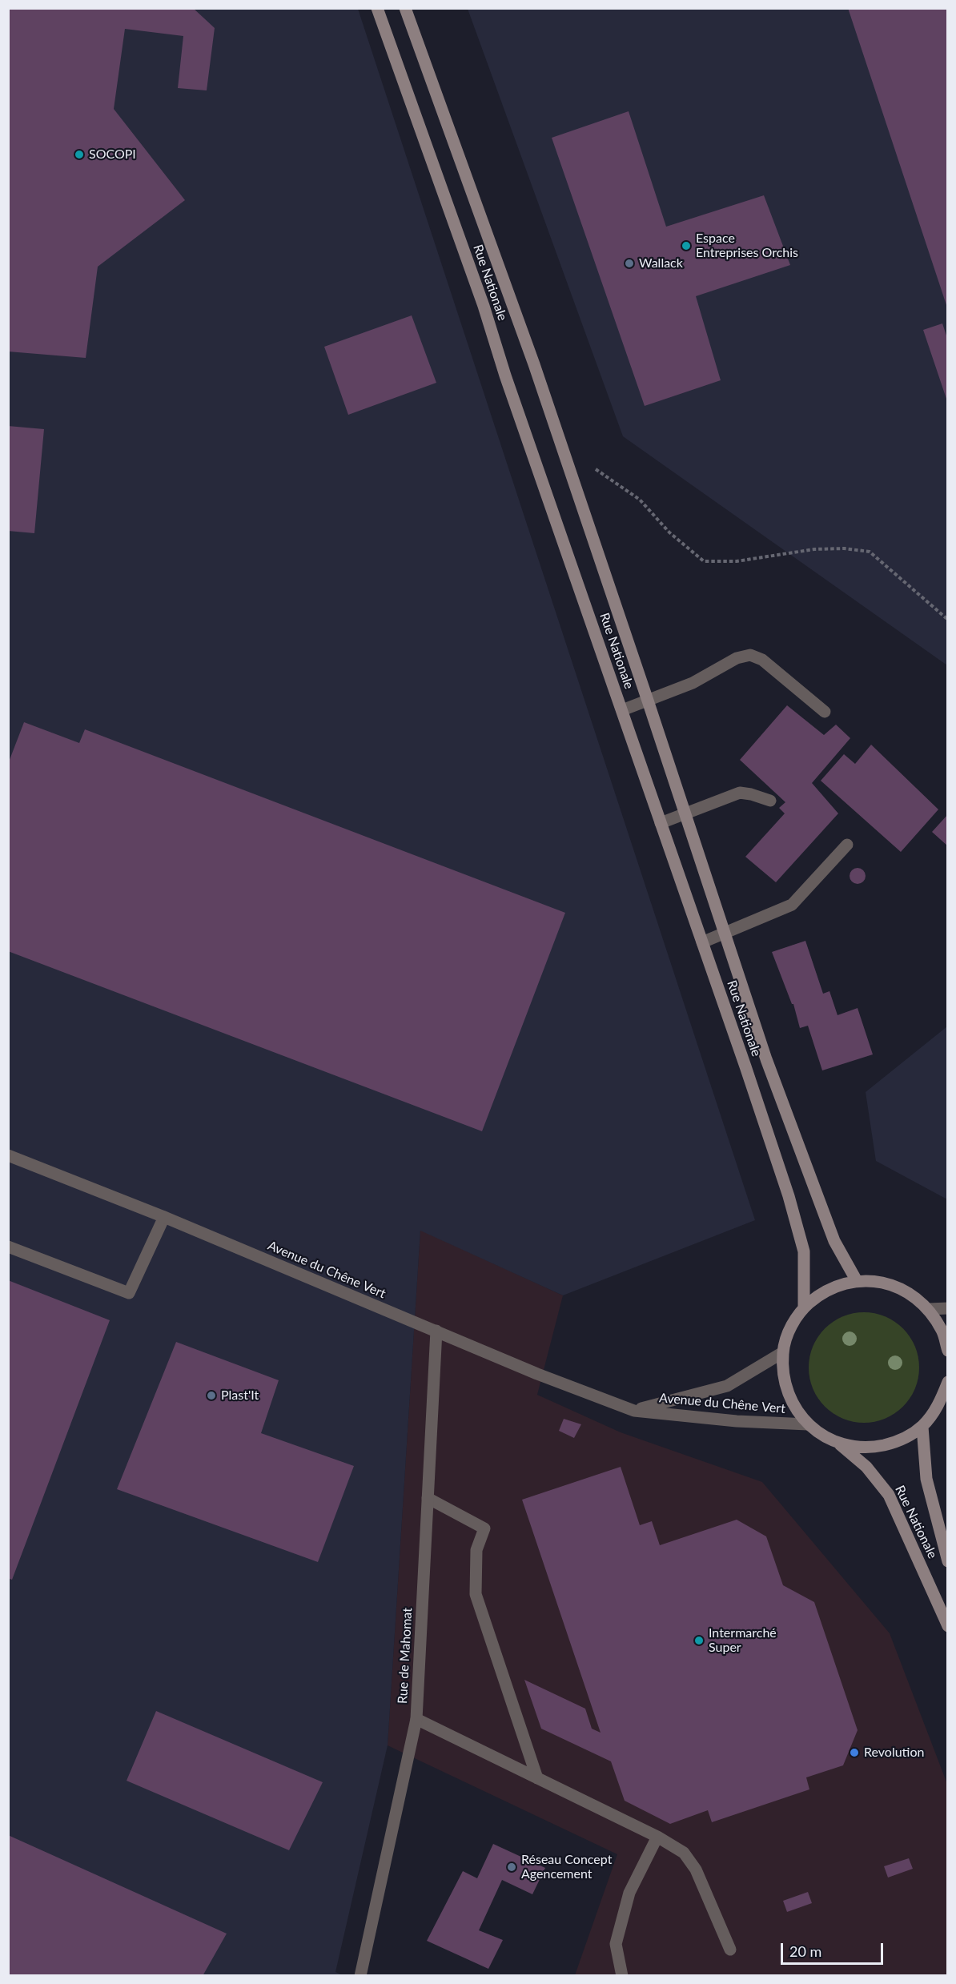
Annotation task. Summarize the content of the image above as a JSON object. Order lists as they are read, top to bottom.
{
  "streets": {
    "main road": ["Rue Nationale"],
    "street": ["Avenue du Chêne Vert", "Rue de Mahomat"]
  },
  "crossings": [
    ["Avenue du Chêne Vert", "Rue de Mahomat"]
  ],
  "places": [
    "SOCOPI",
    "Espace Entreprises Orchis",
    "Wallack",
    "Plast'It",
    "Intermarché Super",
    "Revolution",
    "Réseau Concept Agencement"
  ],
  "scale_bar": "20 m"
}
